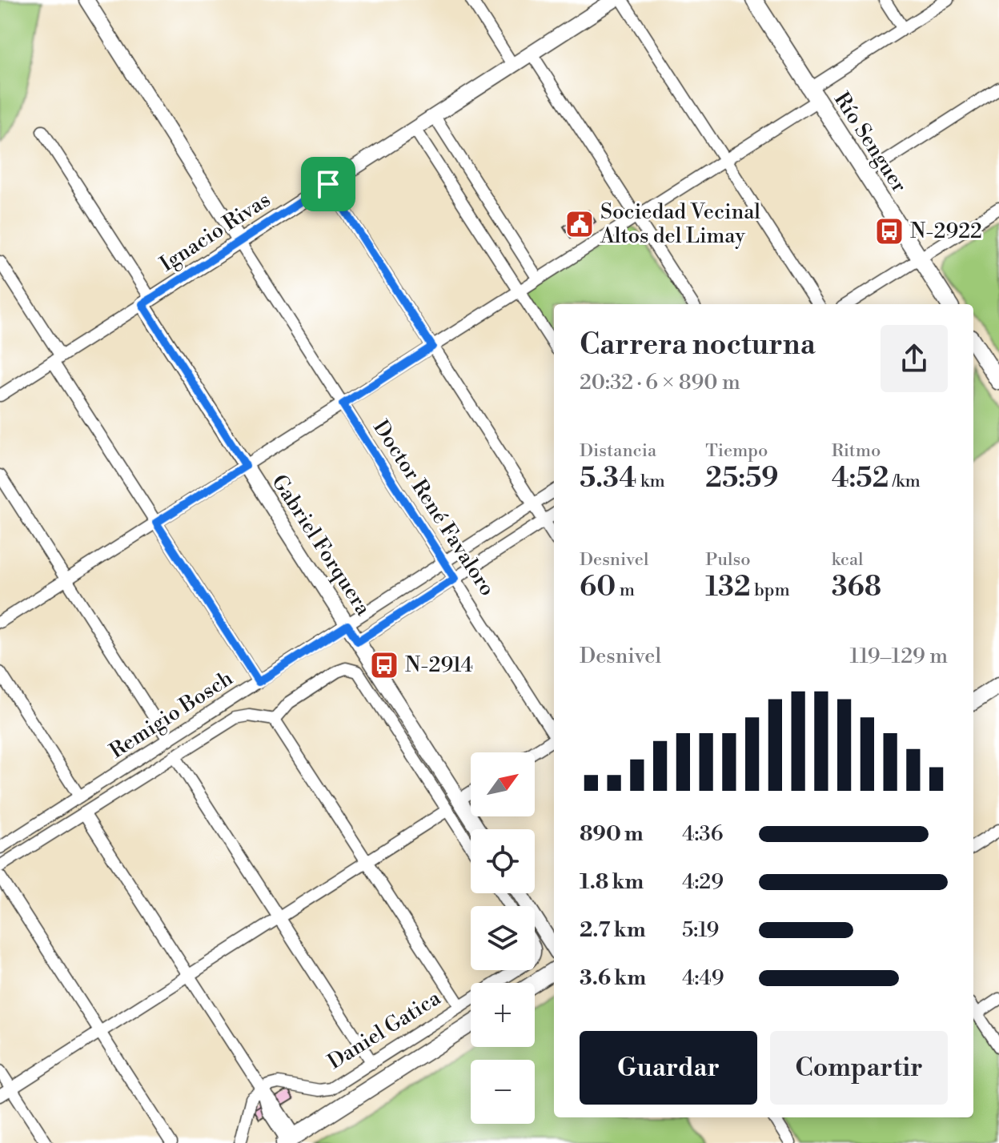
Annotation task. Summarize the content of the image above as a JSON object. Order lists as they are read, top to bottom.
{
  "streets": {
    "main road": ["Río Senguer", "Daniel Gatica"],
    "street": [
      "Ignacio Rivas",
      "Doctor René Favaloro",
      "Gabriel Forquera",
      "Remigio Bosch"
    ]
  },
  "crossings": [
    ["Ignacio Rivas", "Doctor René Favaloro"],
    ["Ignacio Rivas", "Gabriel Forquera"],
    ["Doctor René Favaloro", "Remigio Bosch"],
    ["Gabriel Forquera", "Remigio Bosch"]
  ],
  "places": {
    "public building": ["Sociedad Vecinal Altos del Limay"],
    "bus stop": ["N-2922", "N-2914"]
  },
  "north": "top right",
  "page": {
    "heading": ["Carrera nocturna", "20:32 · 6 × 890 m"],
    "stats": [
      ["Distancia", "5.34 km"],
      ["Tiempo", "25:59"],
      ["Ritmo", "4:52 /km"],
      ["Desnivel", "60 m"],
      ["Pulso", "132 bpm"],
      ["kcal", "368"]
    ],
    "chart": ["Desnivel", "119–129 m"],
    "map_buttons": ["+", "−"],
    "list": [
      {
        "name": "890 m",
        "note": "4:36"
      },
      {
        "name": "1.8 km",
        "note": "4:29"
      },
      {
        "name": "2.7 km",
        "note": "5:19"
      },
      {
        "name": "3.6 km",
        "note": "4:49"
      }
    ],
    "buttons": ["Guardar", "Compartir"]
  }
}
